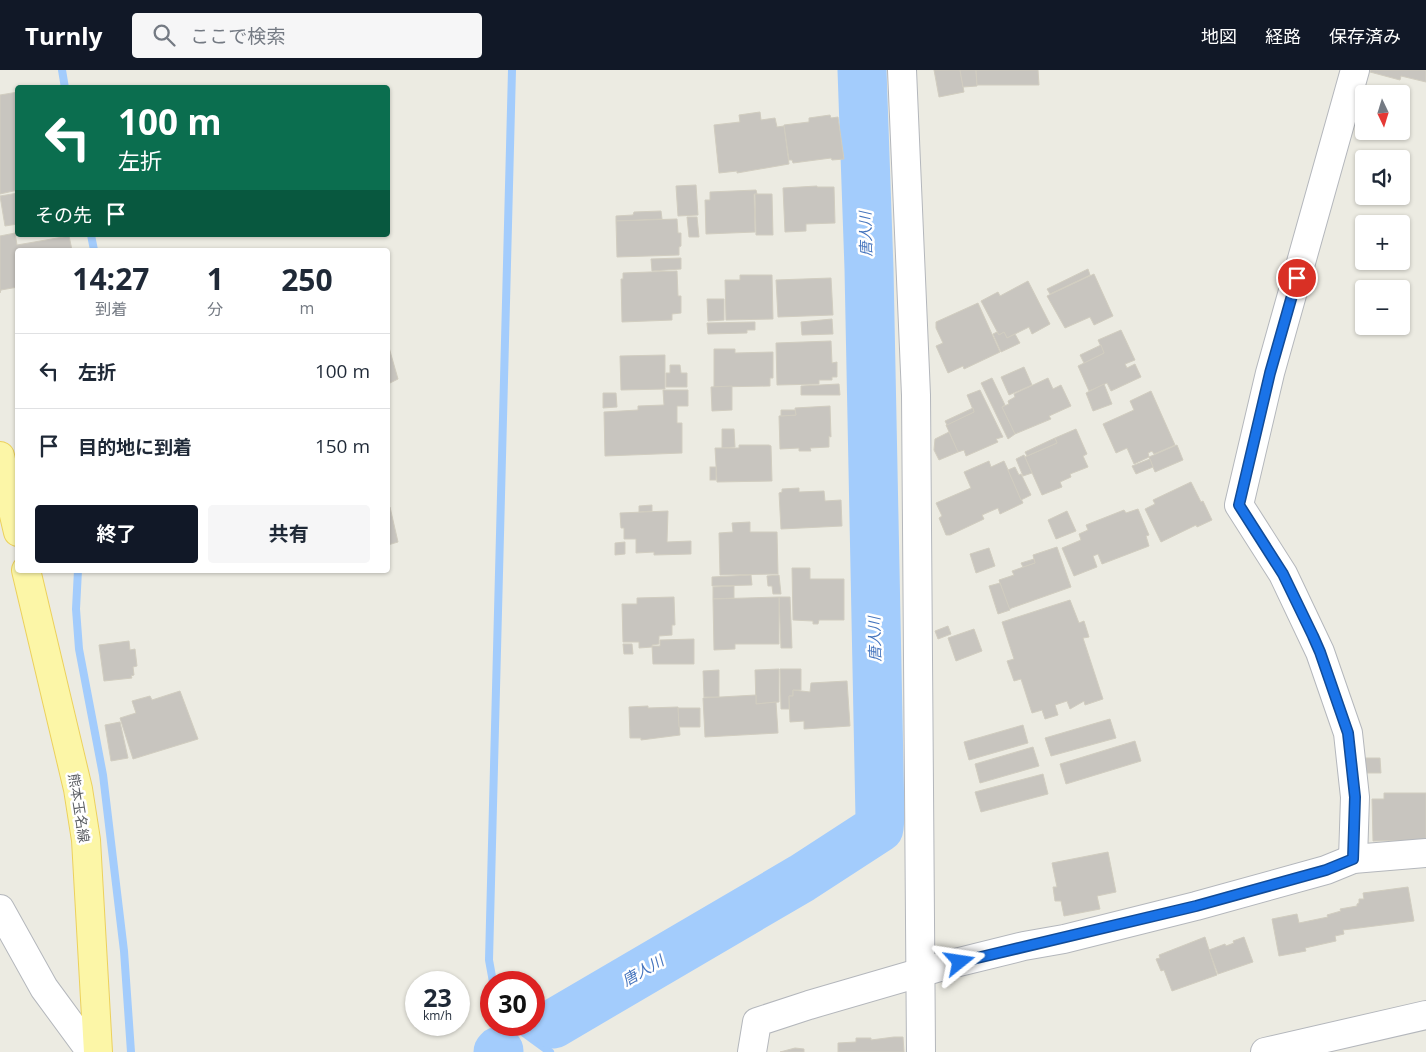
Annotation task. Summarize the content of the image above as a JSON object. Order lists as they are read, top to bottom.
{
  "streets": {
    "main road": ["熊本玉名線"]
  },
  "water": ["唐人川"],
  "north": "bottom",
  "page": {
    "header": "Turnly",
    "search": "ここで検索",
    "nav": ["地図", "経路", "保存済み"],
    "map_buttons": ["+", "−"],
    "turn": ["100 m", "左折"],
    "then": "その先",
    "eta": [
      "14:27",
      "到着",
      "1",
      "分",
      "250",
      "m"
    ],
    "list": [
      {
        "name": "左折",
        "value": "100 m"
      },
      {
        "name": "目的地に到着",
        "value": "150 m"
      }
    ],
    "buttons": ["終了", "共有"],
    "speed": "23 km/h",
    "limit": "30"
  }
}
